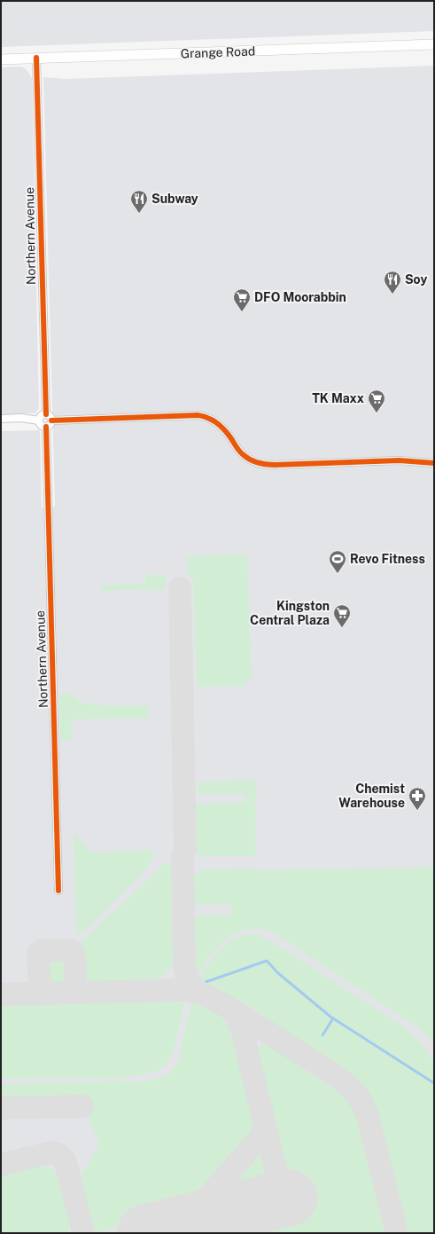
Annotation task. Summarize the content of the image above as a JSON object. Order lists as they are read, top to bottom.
{
  "streets": {
    "main road": ["Grange Road"],
    "street": ["Northern Avenue"]
  },
  "crossings": [
    ["Grange Road", "Northern Avenue"]
  ],
  "places": {
    "restaurant": ["Subway", "Soy"],
    "supermarket": ["DFO Moorabbin", "TK Maxx", "Kingston Central Plaza"],
    "sports": ["Revo Fitness"],
    "pharmacy": ["Chemist Warehouse"]
  }
}
